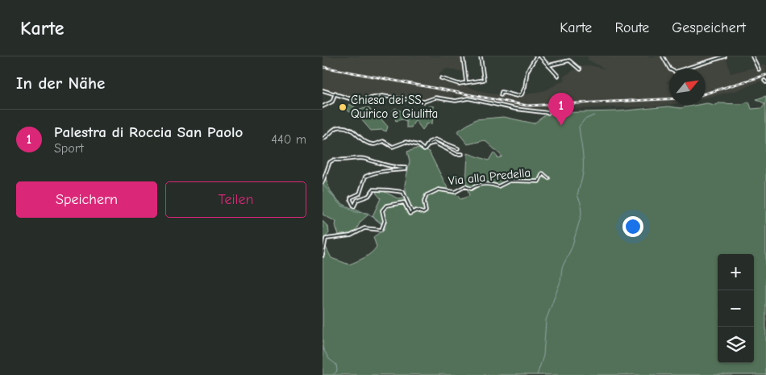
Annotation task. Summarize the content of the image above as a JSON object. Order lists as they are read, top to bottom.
{
  "streets": {
    "street": ["Via alla Predella"]
  },
  "places": ["Chiesa dei SS. Quirico e Giulitta"],
  "north": "top right",
  "page": {
    "header": "Karte",
    "nav": ["Karte", "Route", "Gespeichert"],
    "heading": "In der Nähe",
    "pins": "1",
    "list": [
      {
        "mark": "1",
        "name": "Palestra di Roccia San Paolo",
        "note": "Sport",
        "value": "440 m"
      }
    ],
    "buttons": ["Speichern", "Teilen"],
    "map_buttons": ["+", "−"]
  }
}
